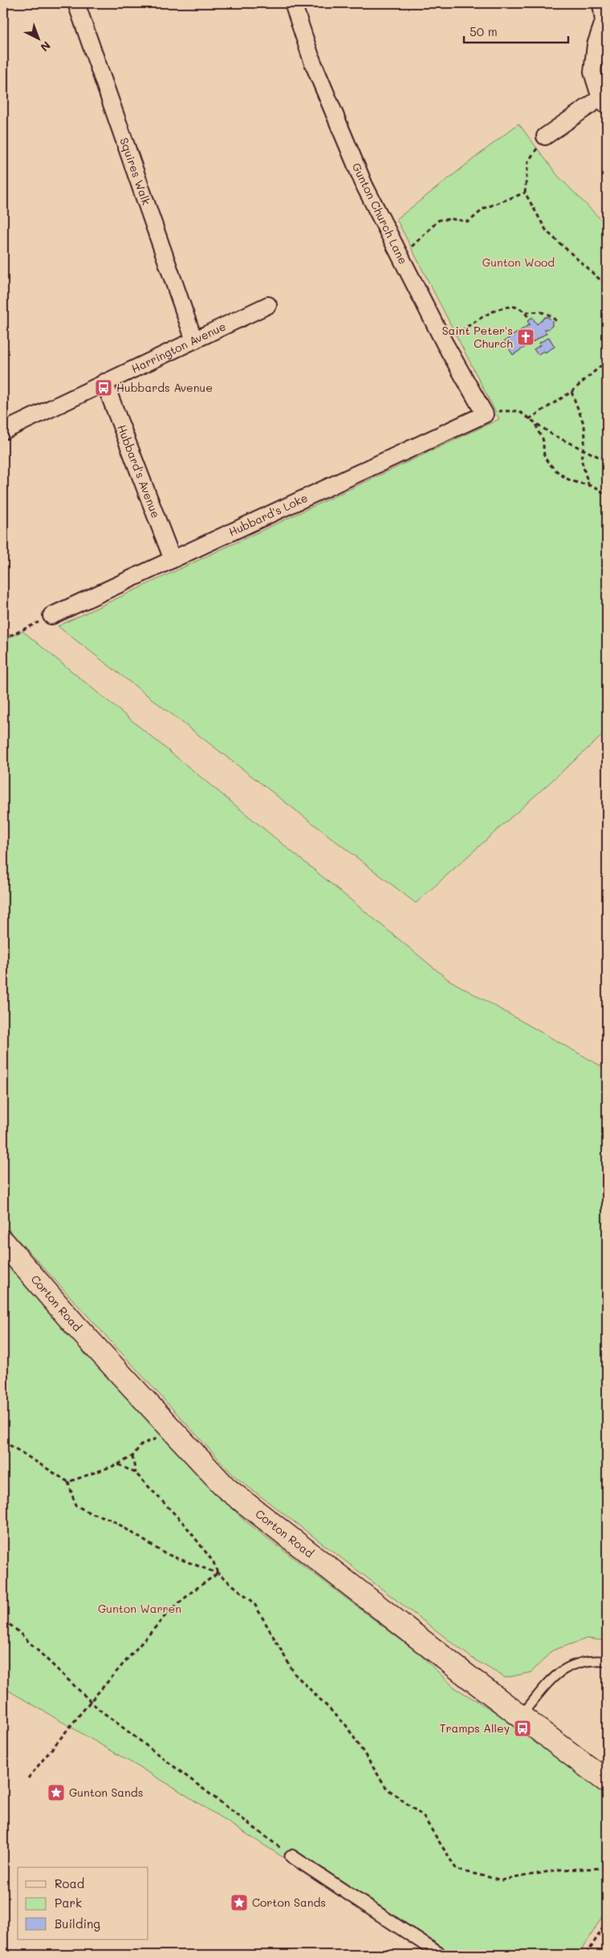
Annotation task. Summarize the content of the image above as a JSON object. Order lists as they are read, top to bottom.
{
  "streets": {
    "main road": ["Corton Road"],
    "street": [
      "Squires Walk",
      "Gunton Church Lane",
      "Harrington Avenue",
      "Hubbard's Avenue",
      "Hubbard's Loke"
    ]
  },
  "crossings": [
    ["Squires Walk", "Harrington Avenue"],
    ["Gunton Church Lane", "Hubbard's Loke"],
    ["Harrington Avenue", "Hubbard's Avenue"],
    ["Hubbard's Avenue", "Hubbard's Loke"]
  ],
  "parks": ["Gunton Wood", "Gunton Warren"],
  "places": {
    "church": ["Saint Peter's Church"],
    "bus stop": ["Hubbards Avenue", "Tramps Alley"],
    "place": ["Gunton Sands", "Corton Sands"]
  },
  "legend": ["Road", "Park", "Building"],
  "scale_bar": "50 m",
  "north": "bottom right"
}
